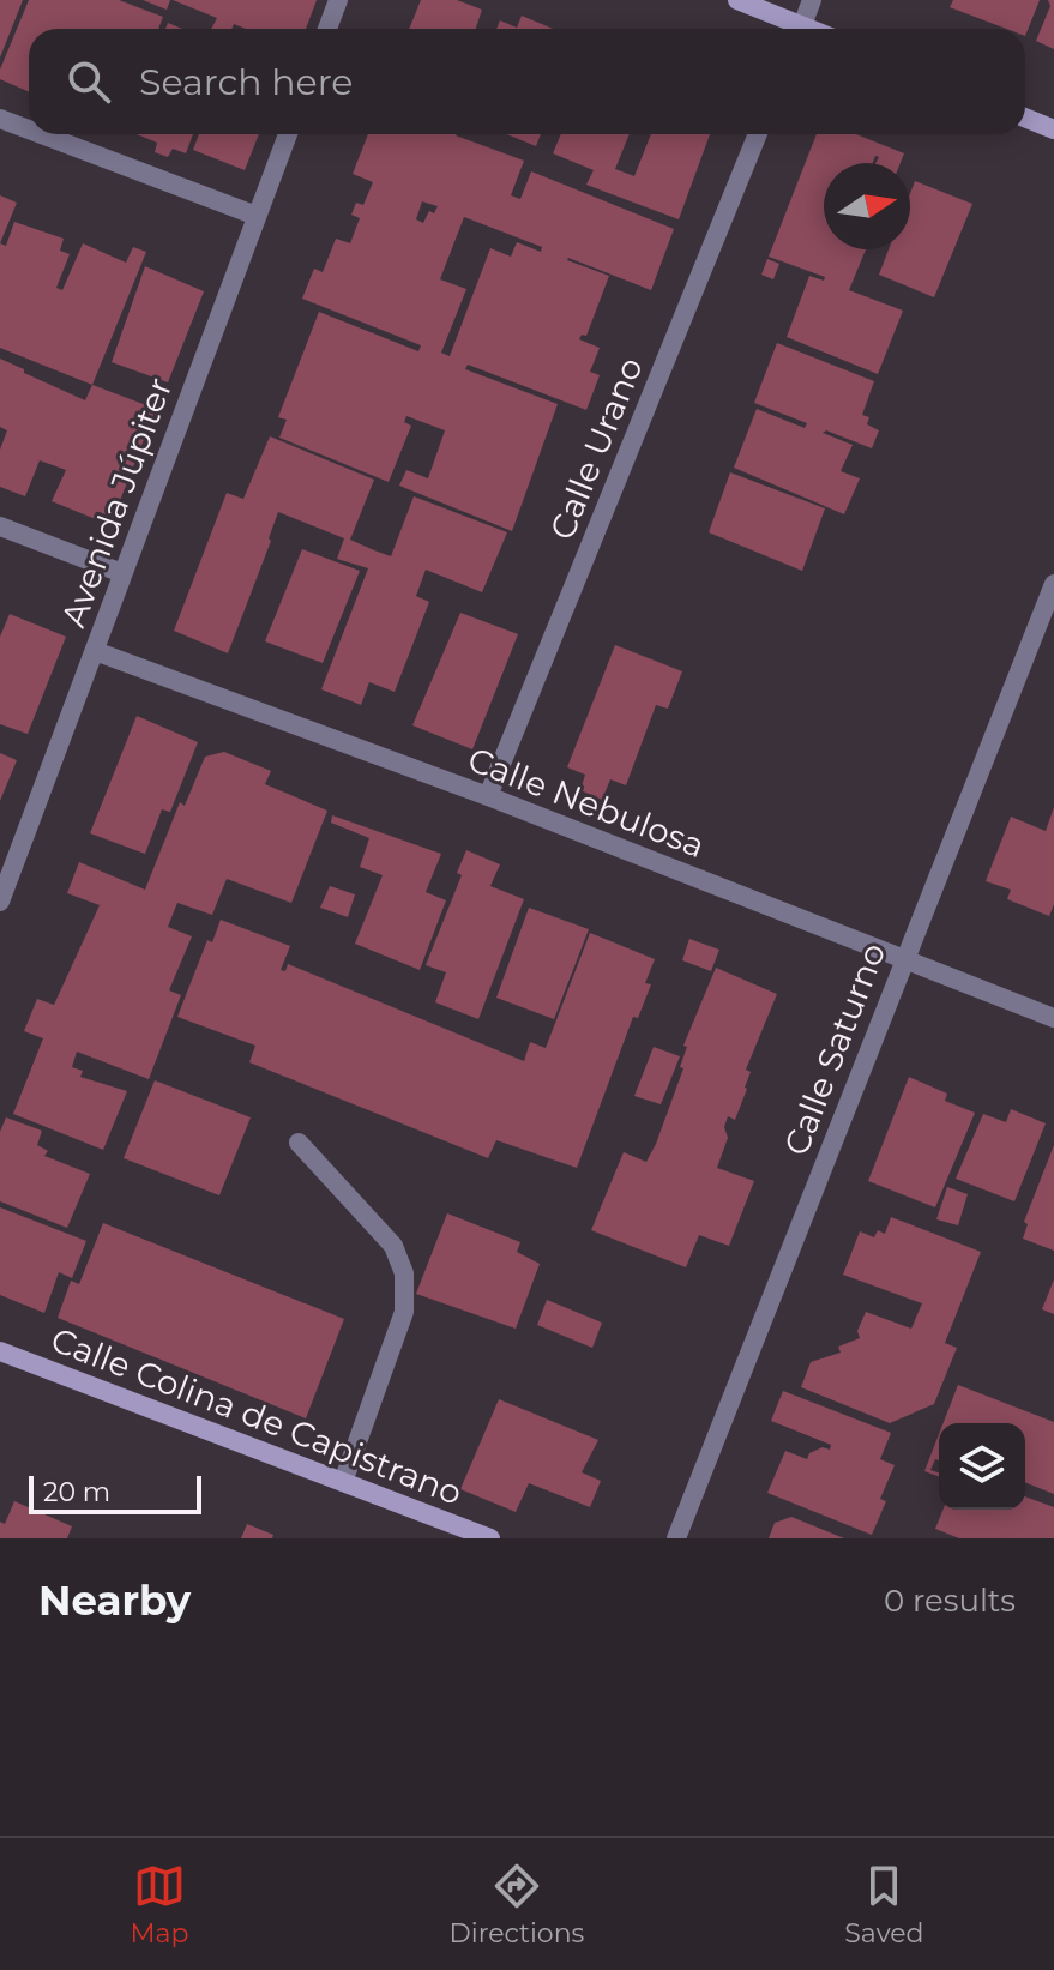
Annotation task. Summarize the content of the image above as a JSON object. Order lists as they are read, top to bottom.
{
  "streets": {
    "main road": ["Calle Colina de Capistrano"],
    "street": [
      "Calle Urano",
      "Avenida Júpiter",
      "Calle Nebulosa",
      "Calle Saturno"
    ]
  },
  "crossings": [
    ["Calle Urano", "Calle Nebulosa"],
    ["Avenida Júpiter", "Calle Nebulosa"],
    ["Calle Nebulosa", "Calle Saturno"]
  ],
  "scale_bar": "20 m",
  "north": "right",
  "page": {
    "search": "Search here",
    "scale": "20 m",
    "heading": ["Nearby", "0 results"],
    "nav": ["Map", "Directions", "Saved"]
  }
}
